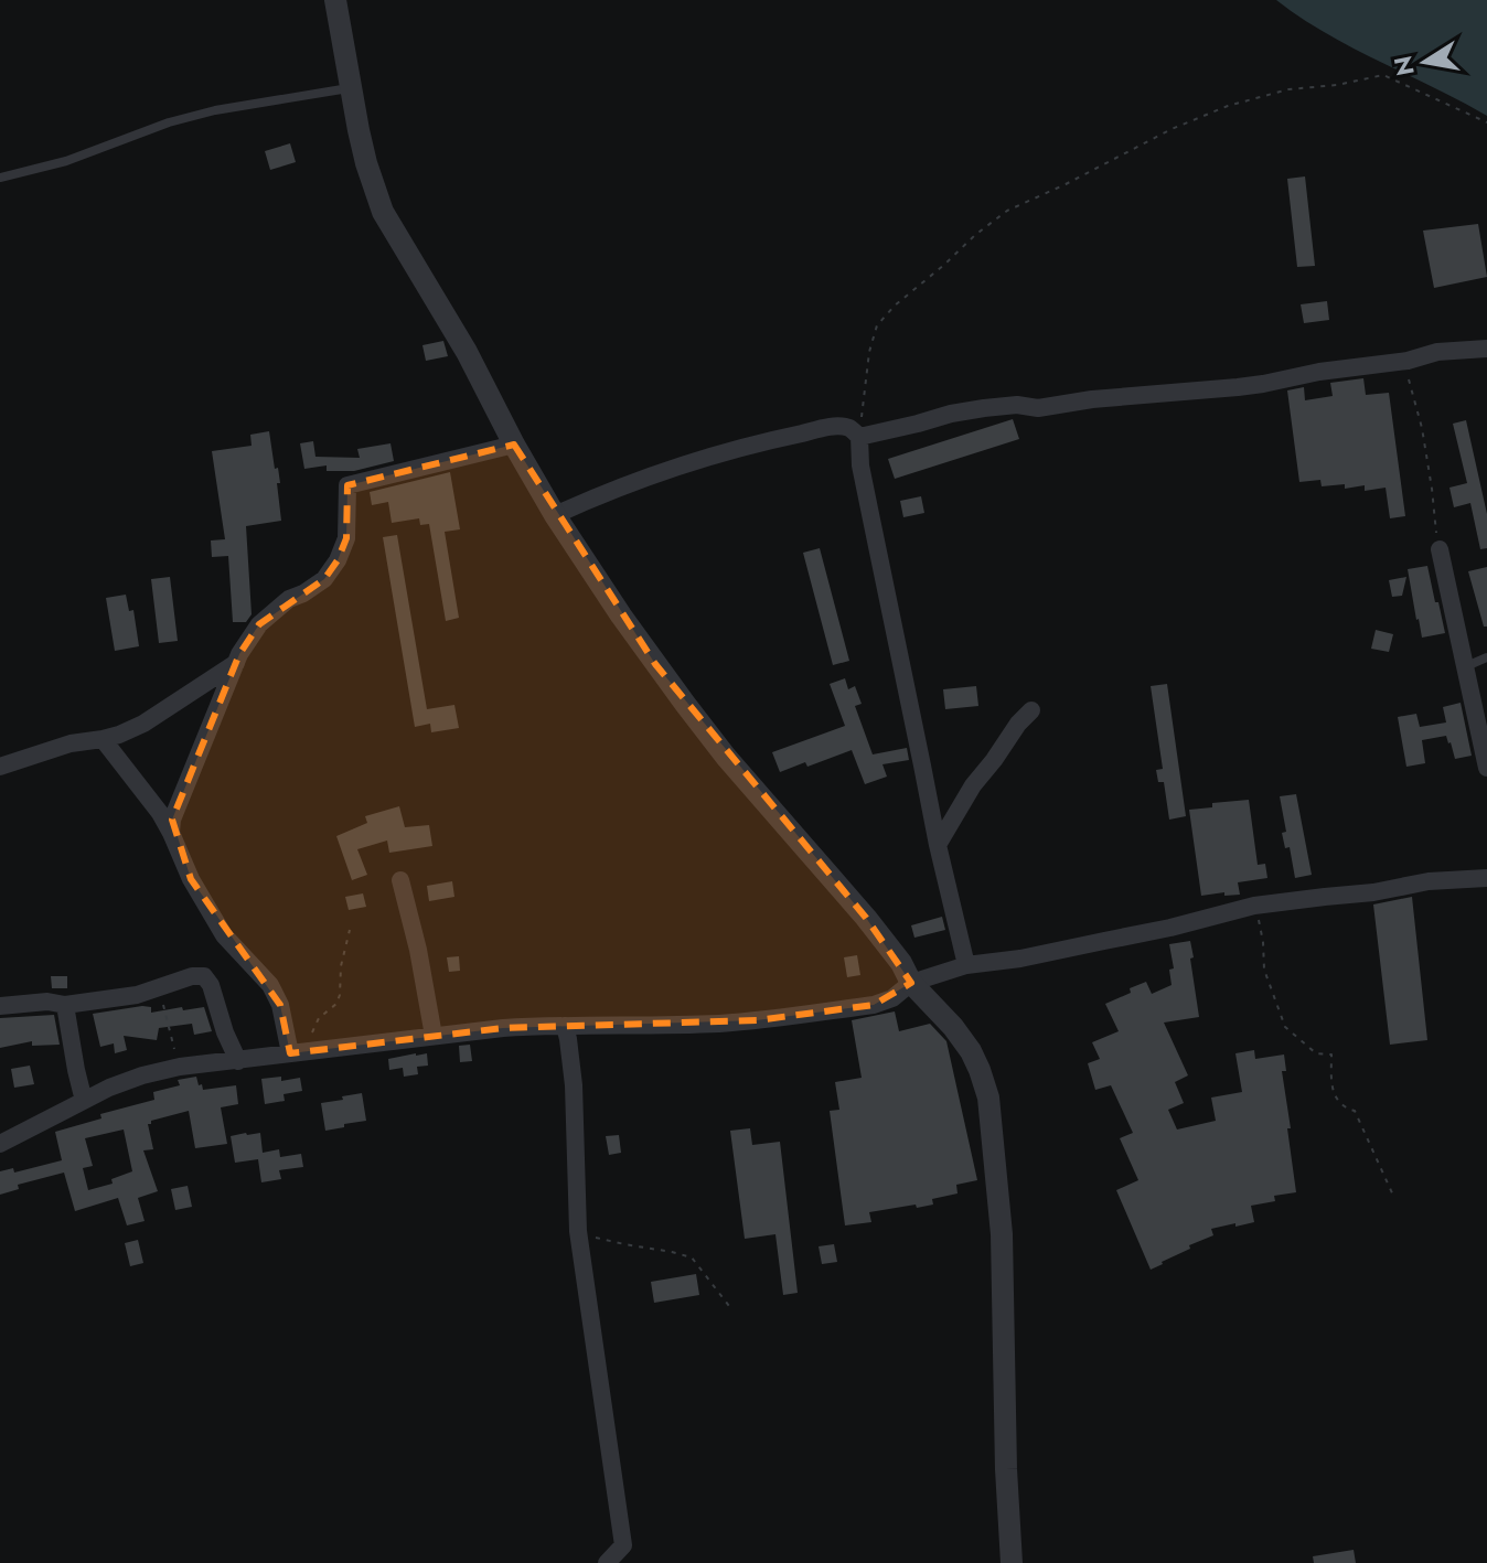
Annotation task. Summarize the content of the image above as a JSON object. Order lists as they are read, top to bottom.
{
  "north": "left"
}
